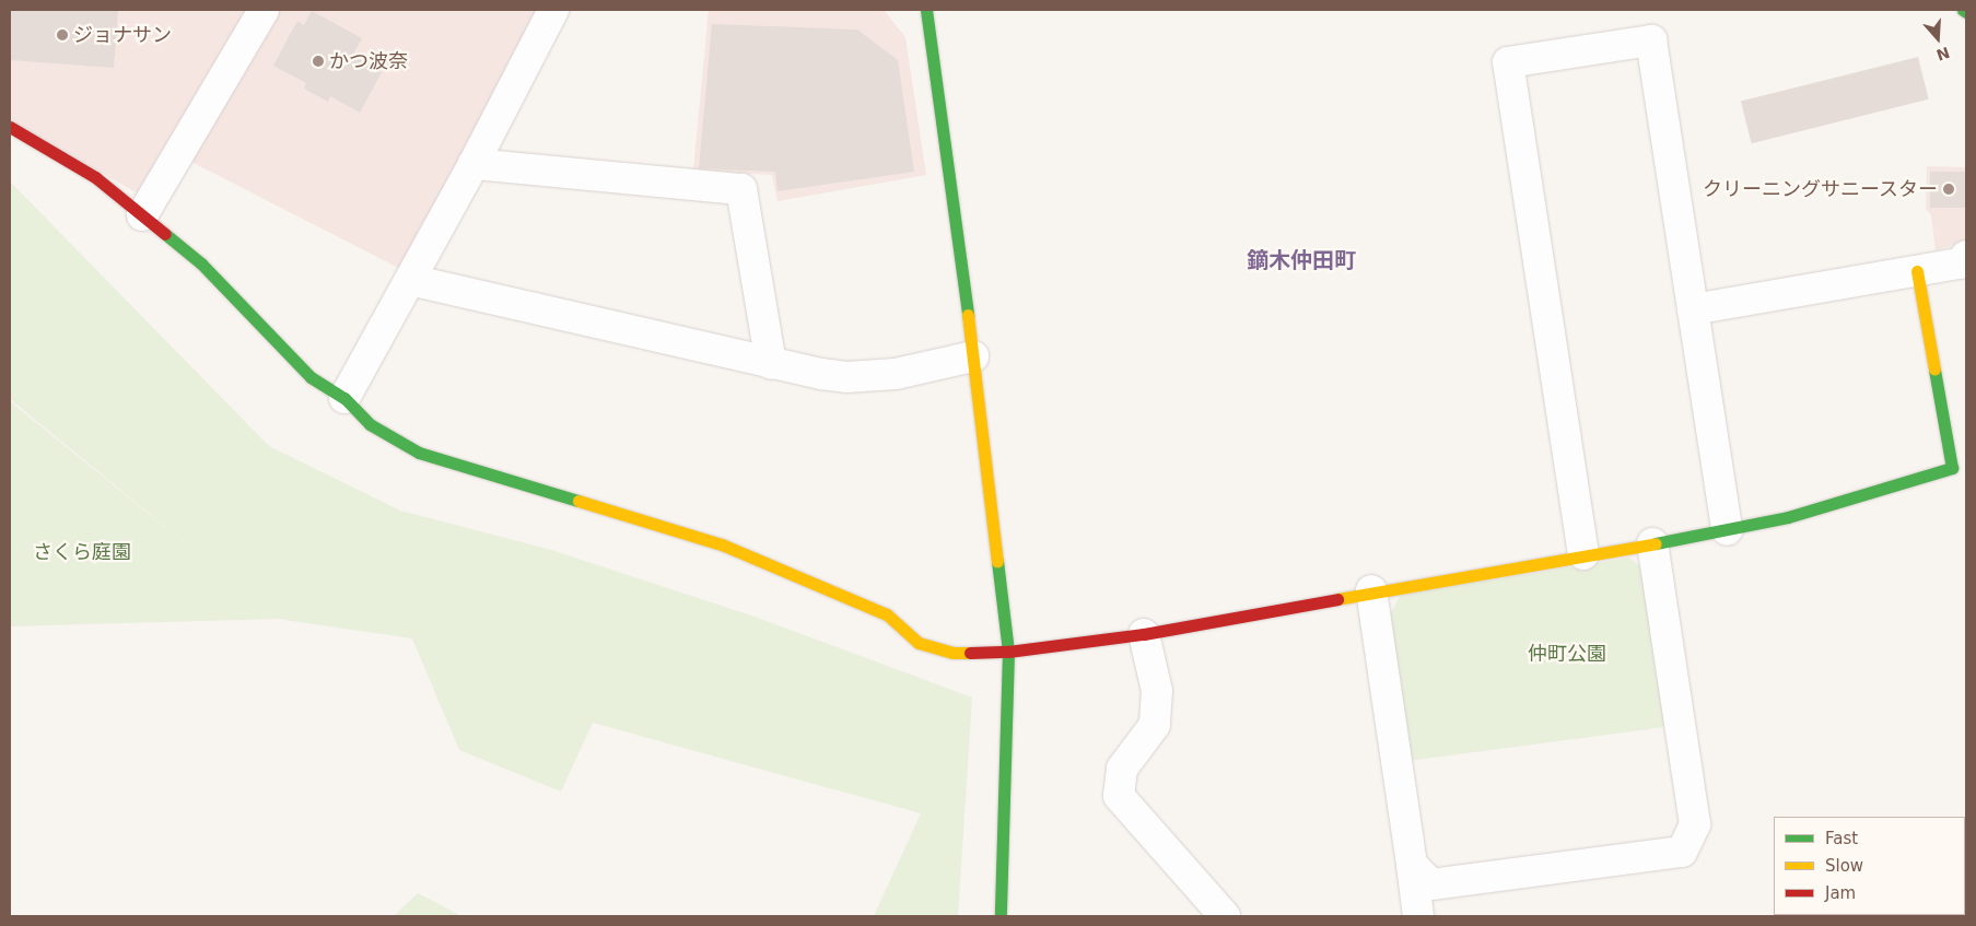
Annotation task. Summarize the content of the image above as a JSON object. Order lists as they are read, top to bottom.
{
  "districts": ["鏑木仲田町"],
  "parks": ["さくら庭園", "仲町公園"],
  "places": ["ジョナサン", "かつ波奈", "クリーニングサニースター"],
  "legend": ["Fast", "Slow", "Jam"],
  "north": "bottom"
}
